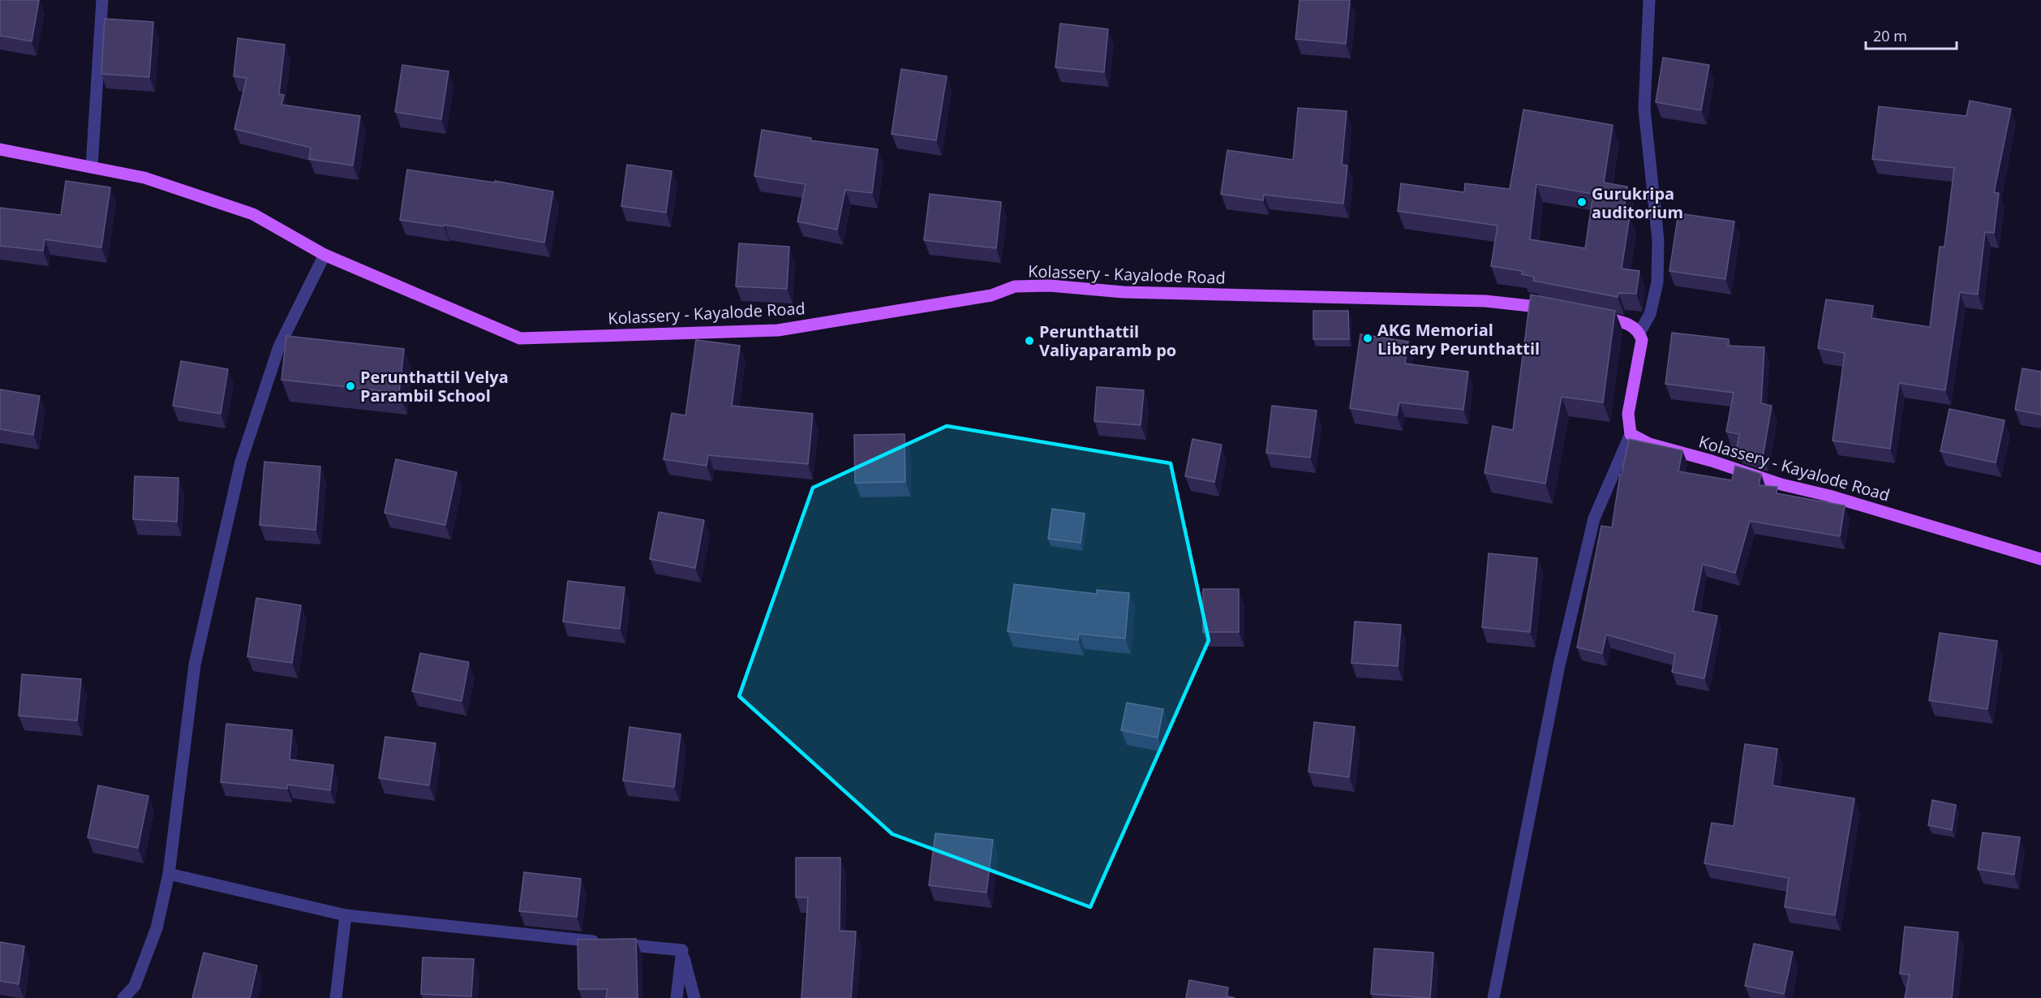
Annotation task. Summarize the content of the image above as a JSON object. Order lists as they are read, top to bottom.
{
  "streets": {
    "main road": ["Kolassery - Kayalode Road"]
  },
  "places": [
    "Gurukripa auditorium",
    "AKG Memorial Library Perunthattil",
    "Perunthattil Valiyaparamb po",
    "Perunthattil Velya Parambil School"
  ],
  "scale_bar": "20 m"
}
